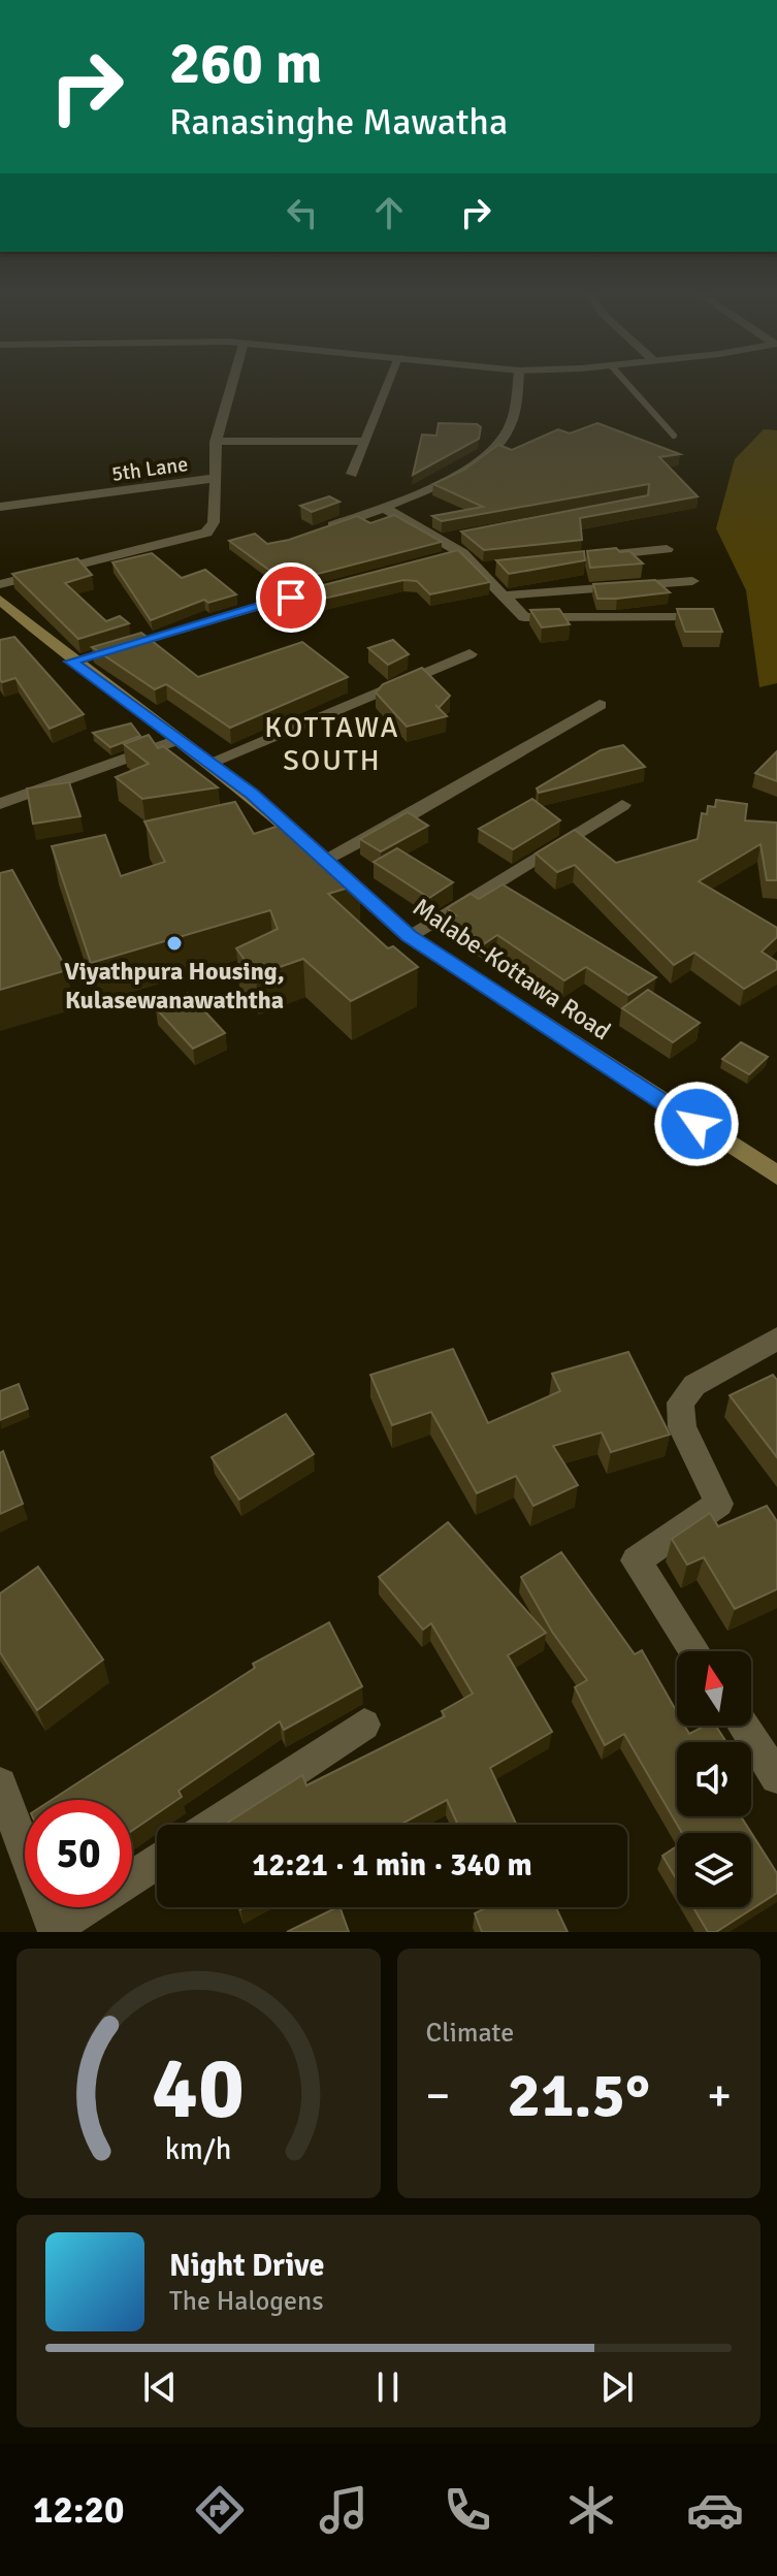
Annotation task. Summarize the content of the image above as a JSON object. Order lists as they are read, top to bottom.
{
  "streets": {
    "main road": ["Malabe-Kottawa Road"],
    "street": ["5th Lane"]
  },
  "districts": ["KOTTAWA SOUTH"],
  "places": ["Viyathpura Housing, Kulasewanawaththa"],
  "north": "top",
  "page": {
    "turn": ["260 m", "Ranasinghe Mawatha"],
    "limit": "50",
    "trip": "12:21 · 1 min · 340 m",
    "tile": "Climate",
    "heat": ["−", "21.5°", "+"],
    "song": ["Night Drive", "The Halogens"],
    "tabs": "12:20",
    "gauge": ["40", "km/h"]
  }
}
